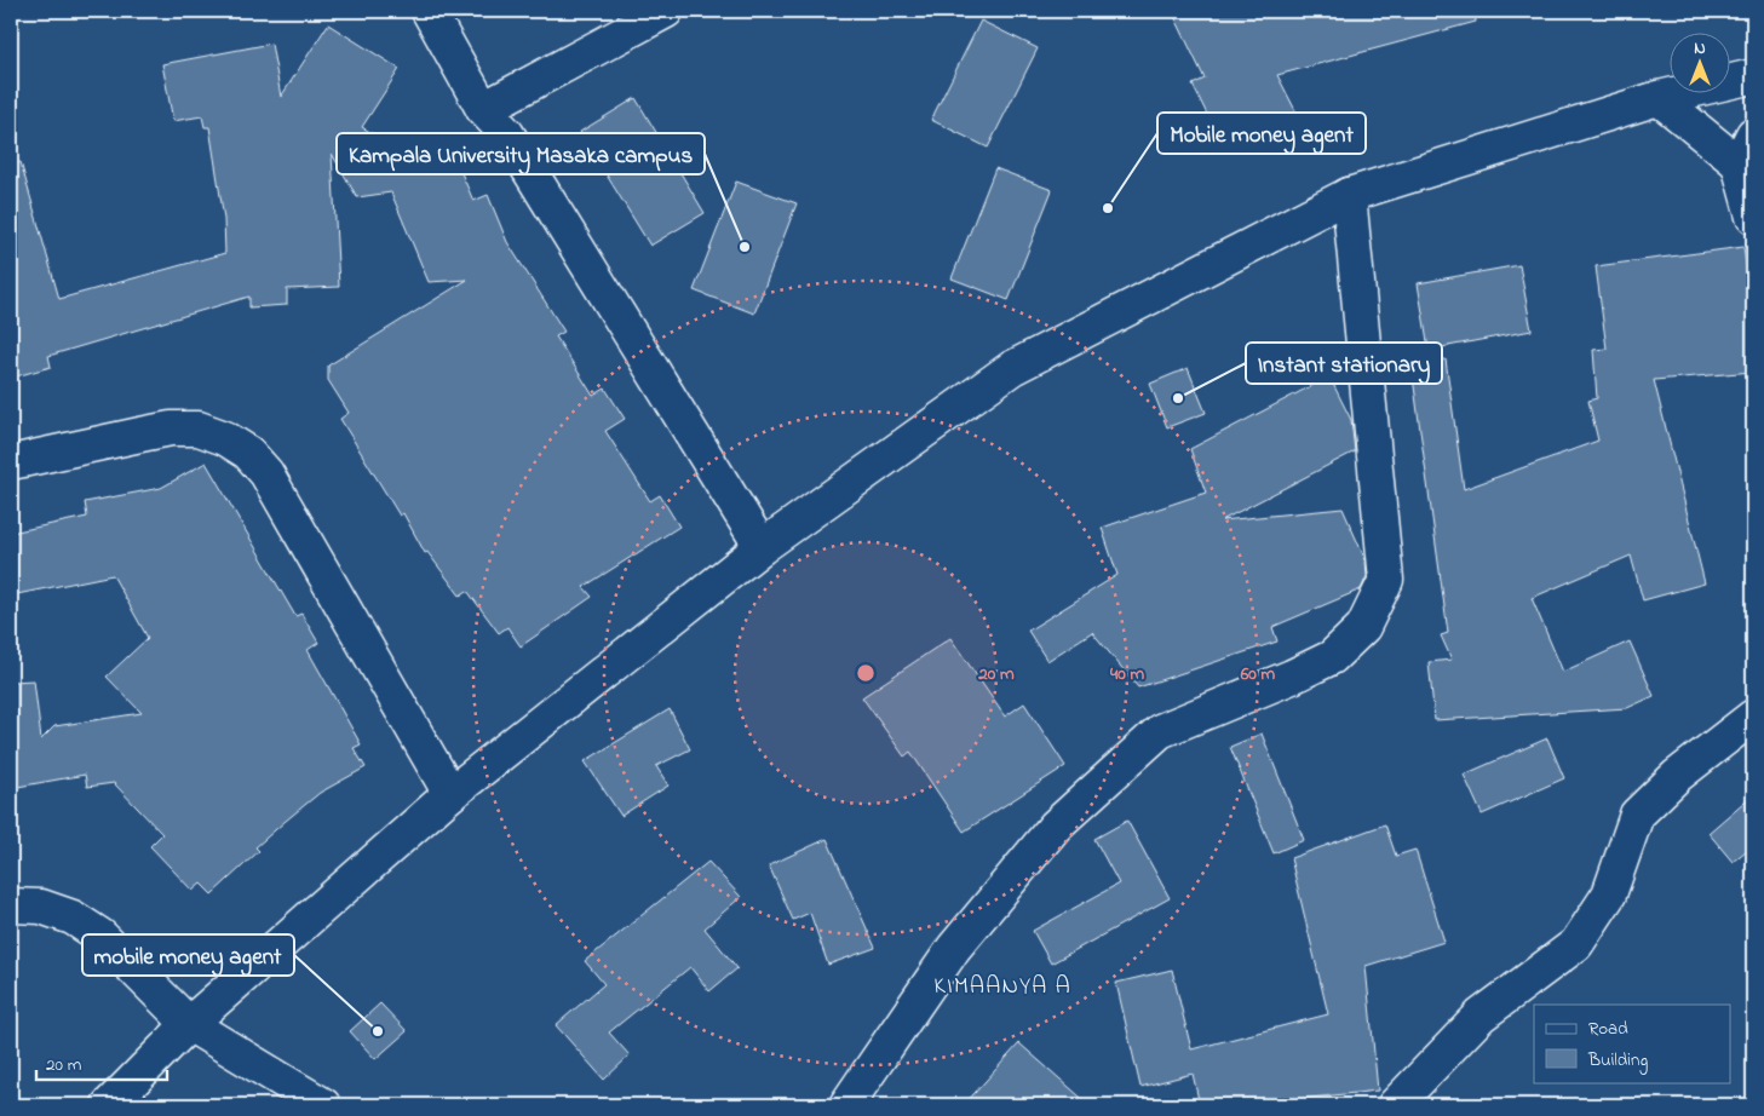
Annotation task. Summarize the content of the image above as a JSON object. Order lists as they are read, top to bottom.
{
  "districts": ["KIMAANYA A"],
  "places": [
    "Mobile money agent",
    "Kampala University Masaka campus",
    "Instant stationary",
    "mobile money agent"
  ],
  "legend": ["Road", "Building"],
  "scale_bar": "20 m",
  "north": "top",
  "rings": ["20 m", "40 m", "60 m"]
}
